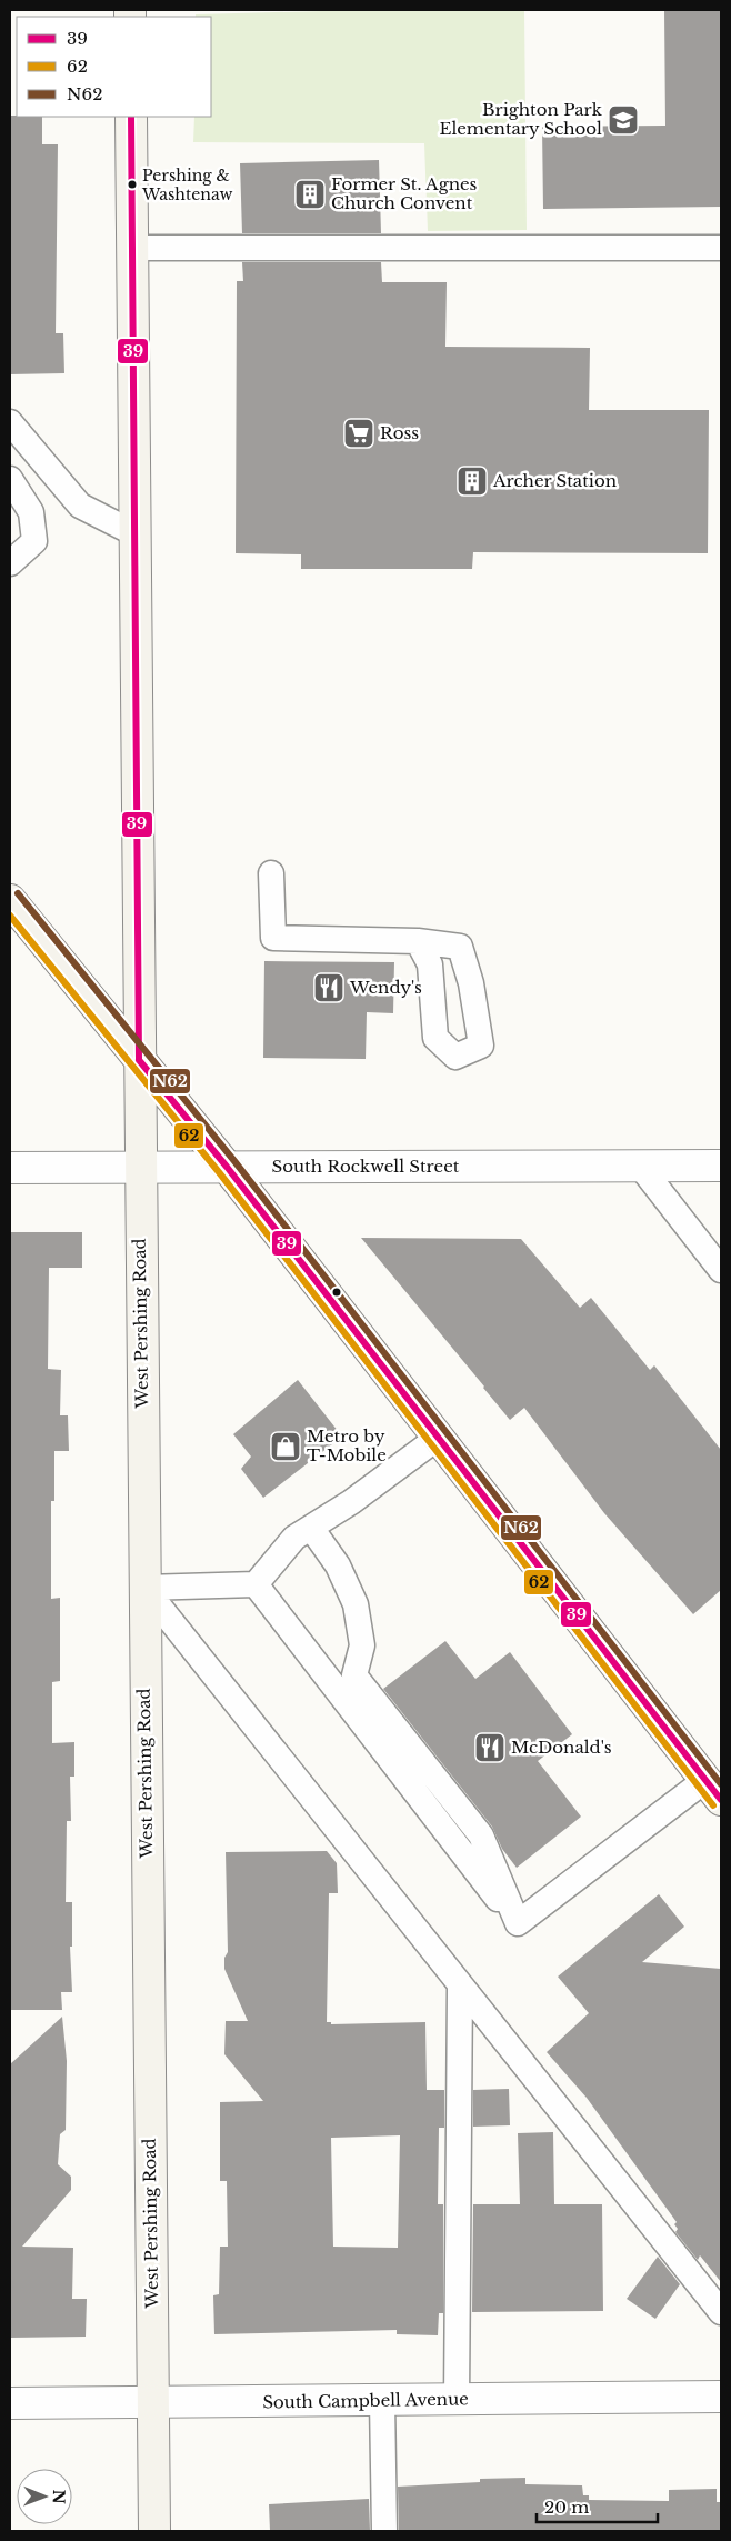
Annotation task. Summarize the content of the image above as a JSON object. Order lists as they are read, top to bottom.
{
  "streets": {
    "main road": ["West Pershing Road"],
    "street": ["South Rockwell Street", "South Campbell Avenue"]
  },
  "crossings": [
    ["South Rockwell Street", "West Pershing Road"],
    ["West Pershing Road", "South Campbell Avenue"]
  ],
  "places": {
    "school or university": ["Brighton Park Elementary School"],
    "other": ["Pershing & Washtenaw"],
    "building": ["Former St. Agnes Church Convent", "Archer Station"],
    "supermarket": ["Ross"],
    "restaurant": ["Wendy's", "McDonald's"],
    "shop": ["Metro by T-Mobile"]
  },
  "lines": ["transit line 39", "transit line N62", "transit line 62"],
  "legend": ["39", "62", "N62"],
  "scale_bar": "20 m",
  "north": "right"
}
